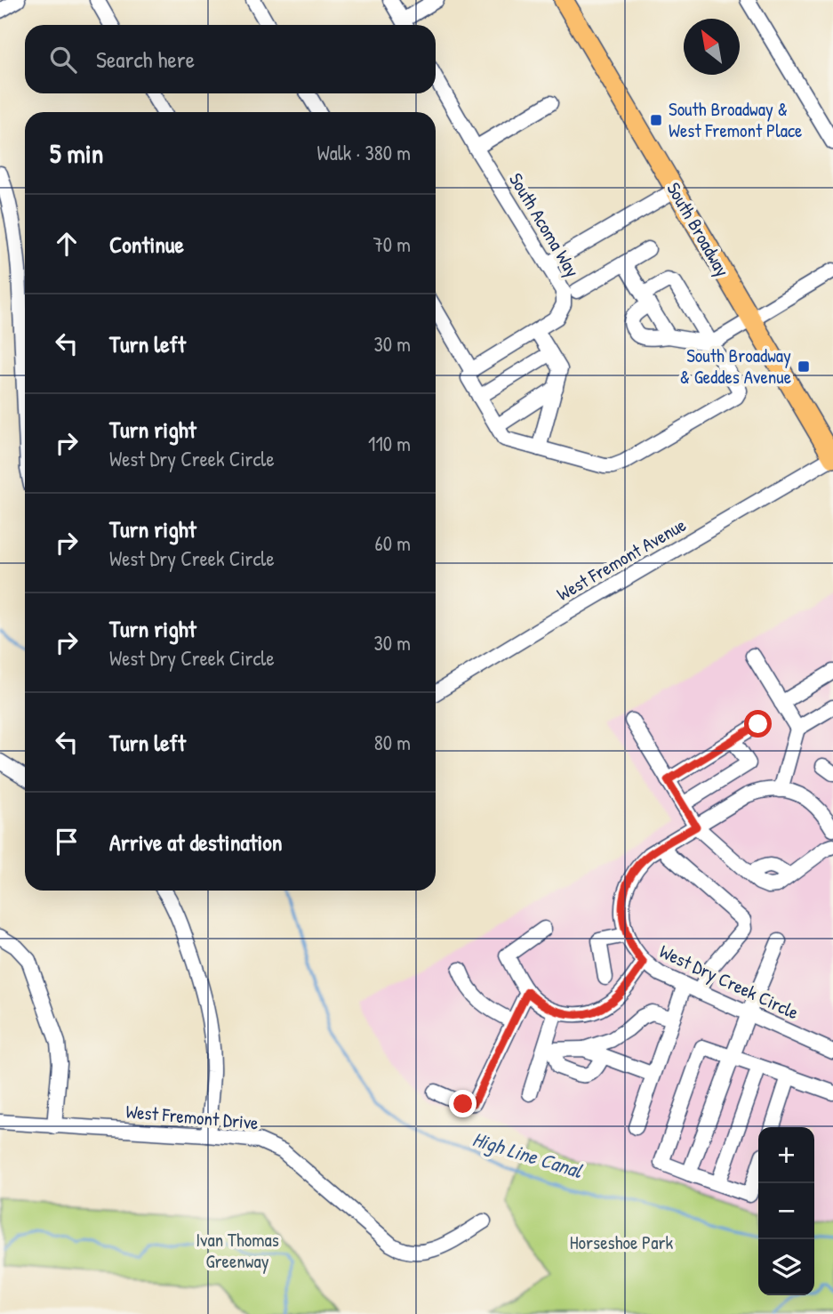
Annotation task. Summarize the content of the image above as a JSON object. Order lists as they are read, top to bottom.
{
  "streets": {
    "main road": ["South Broadway"],
    "street": [
      "South Acoma Way",
      "West Fremont Avenue",
      "West Dry Creek Circle",
      "West Fremont Drive"
    ]
  },
  "crossings": [
    ["South Broadway", "West Fremont Avenue"]
  ],
  "water": ["High Line Canal"],
  "parks": ["Ivan Thomas Greenway", "Horseshoe Park"],
  "places": {
    "transit": ["South Broadway & West Fremont Place", "South Broadway & Geddes Avenue"]
  },
  "north": "top left",
  "page": {
    "search": "Search here",
    "heading": ["5 min", "Walk · 380 m"],
    "list": [
      ["Continue", "70 m"],
      ["Turn left", "30 m"],
      ["Turn right", "West Dry Creek Circle", "110 m"],
      ["Turn right", "West Dry Creek Circle", "60 m"],
      ["Turn right", "West Dry Creek Circle", "30 m"],
      ["Turn left", "80 m"],
      "Arrive at destination"
    ],
    "map_buttons": ["+", "−"]
  }
}
